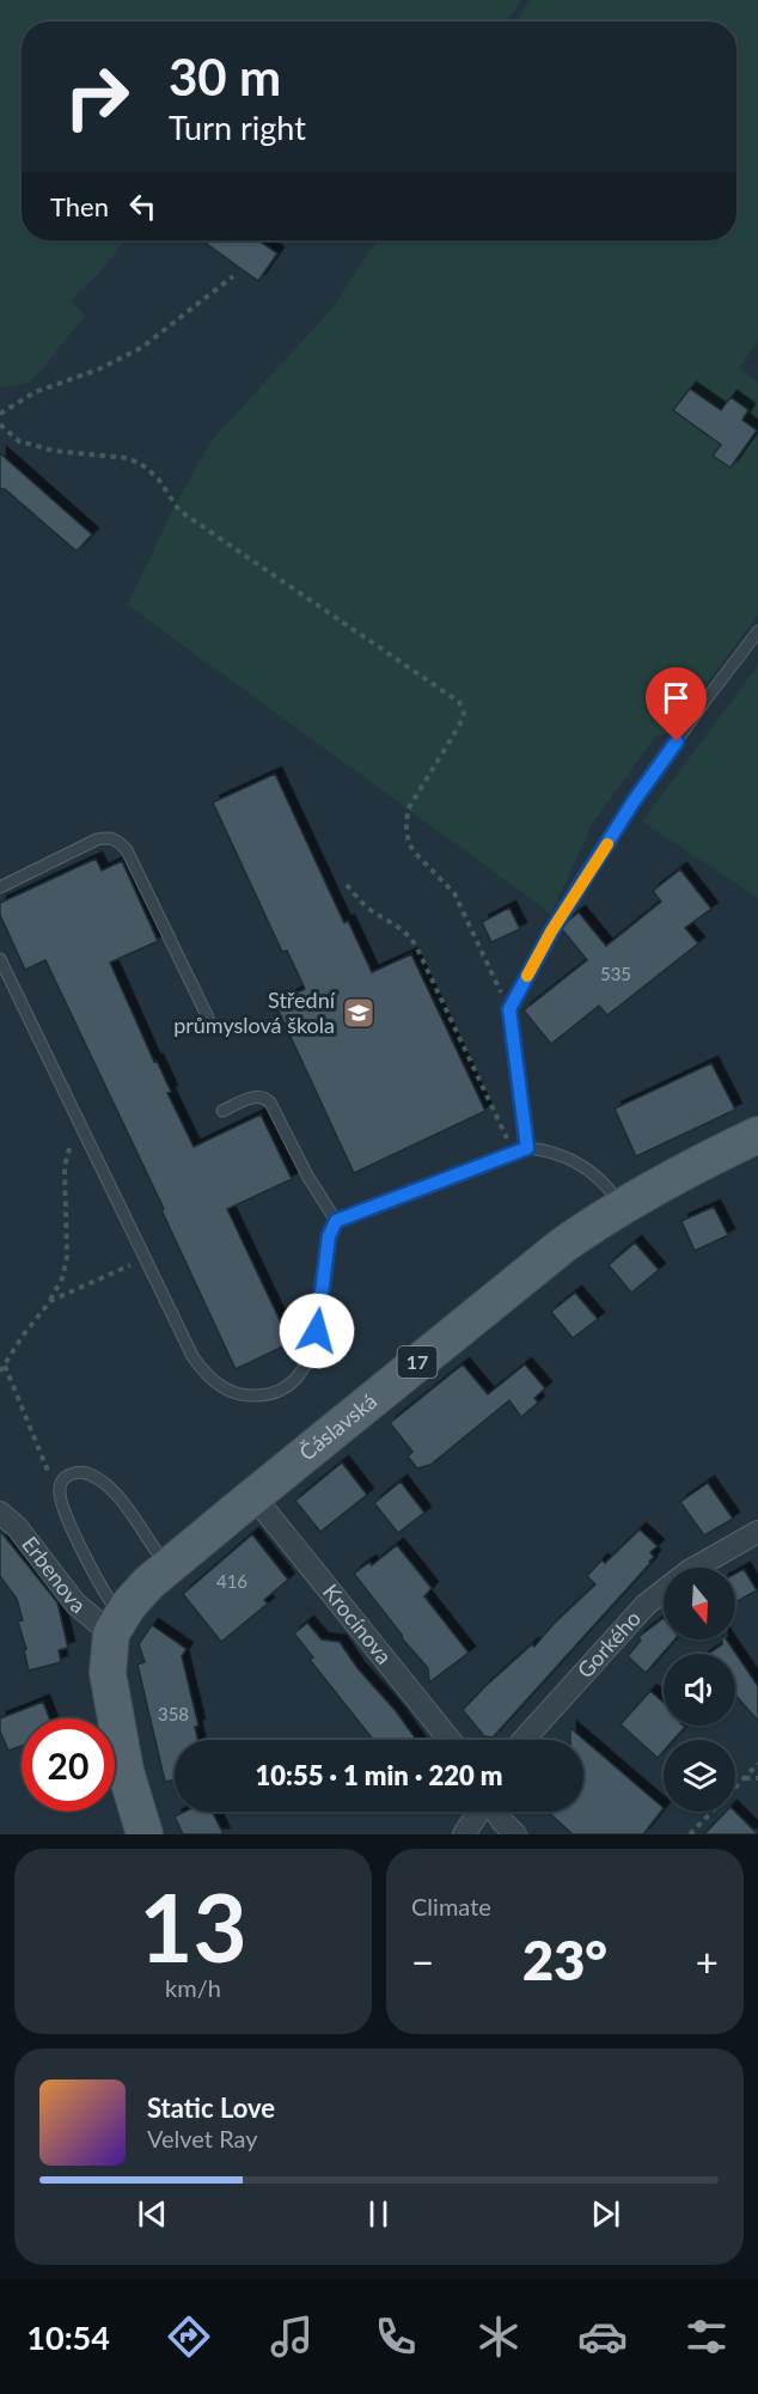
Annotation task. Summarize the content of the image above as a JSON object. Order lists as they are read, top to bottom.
{
  "streets": {
    "main road": ["17", "Čáslavská"],
    "street": ["Erbenova", "Krocínova", "Gorkého"]
  },
  "crossings": [
    ["Čáslavská", "Erbenova"],
    ["Čáslavská", "Krocínova"]
  ],
  "places": {
    "school or university": ["Střední průmyslová škola"]
  },
  "house_numbers": ["535", "416", "358"],
  "north": "bottom",
  "page": {
    "turn": ["30 m", "Turn right"],
    "then": "Then",
    "limit": "20",
    "trip": "10:55 · 1 min · 220 m",
    "tile": [
      ["13", "km/h"],
      "Climate"
    ],
    "heat": ["−", "23°", "+"],
    "song": ["Static Love", "Velvet Ray"],
    "tabs": "10:54"
  }
}
